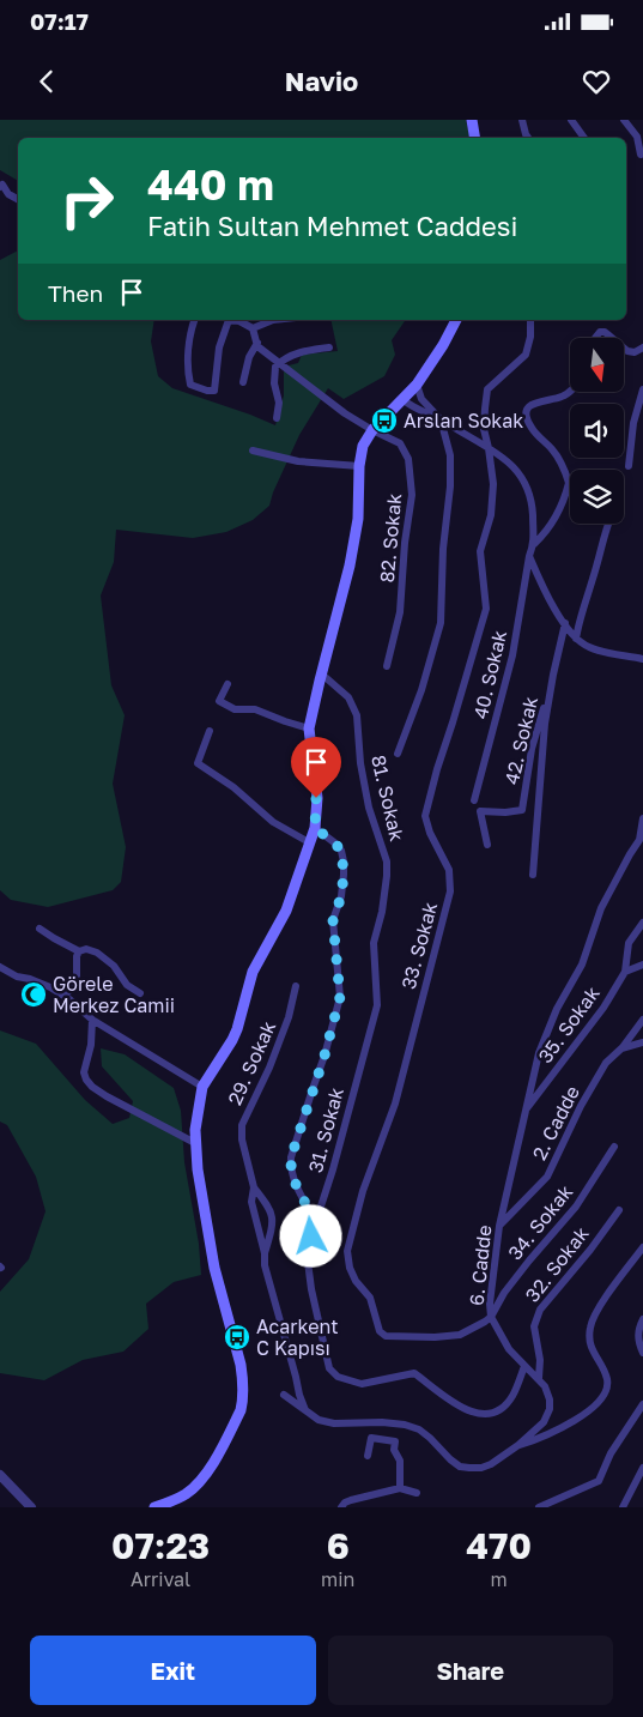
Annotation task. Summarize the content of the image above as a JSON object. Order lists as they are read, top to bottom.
{
  "streets": {
    "street": [
      "82. Sokak",
      "40. Sokak",
      "42. Sokak",
      "81. Sokak",
      "33. Sokak",
      "35. Sokak",
      "29. Sokak",
      "2. Cadde",
      "31. Sokak",
      "34. Sokak",
      "32. Sokak",
      "6. Cadde"
    ]
  },
  "crossings": [
    ["81. Sokak", "31. Sokak"],
    ["33. Sokak", "34. Sokak"],
    ["33. Sokak", "6. Cadde"],
    ["35. Sokak", "6. Cadde"],
    ["29. Sokak", "6. Cadde"],
    ["2. Cadde", "6. Cadde"],
    ["31. Sokak", "6. Cadde"],
    ["34. Sokak", "6. Cadde"],
    ["32. Sokak", "6. Cadde"]
  ],
  "places": {
    "bus stop": ["Arslan Sokak", "Acarkent C Kapısı"],
    "mosque": ["Görele Merkez Camii"]
  },
  "north": "bottom",
  "page": {
    "status": "07:17",
    "header": "Navio",
    "turn": ["440 m", "Fatih Sultan Mehmet Caddesi"],
    "then": "Then",
    "eta": [
      "07:23",
      "Arrival",
      "6",
      "min",
      "470",
      "m"
    ],
    "buttons": ["Exit", "Share"]
  }
}
